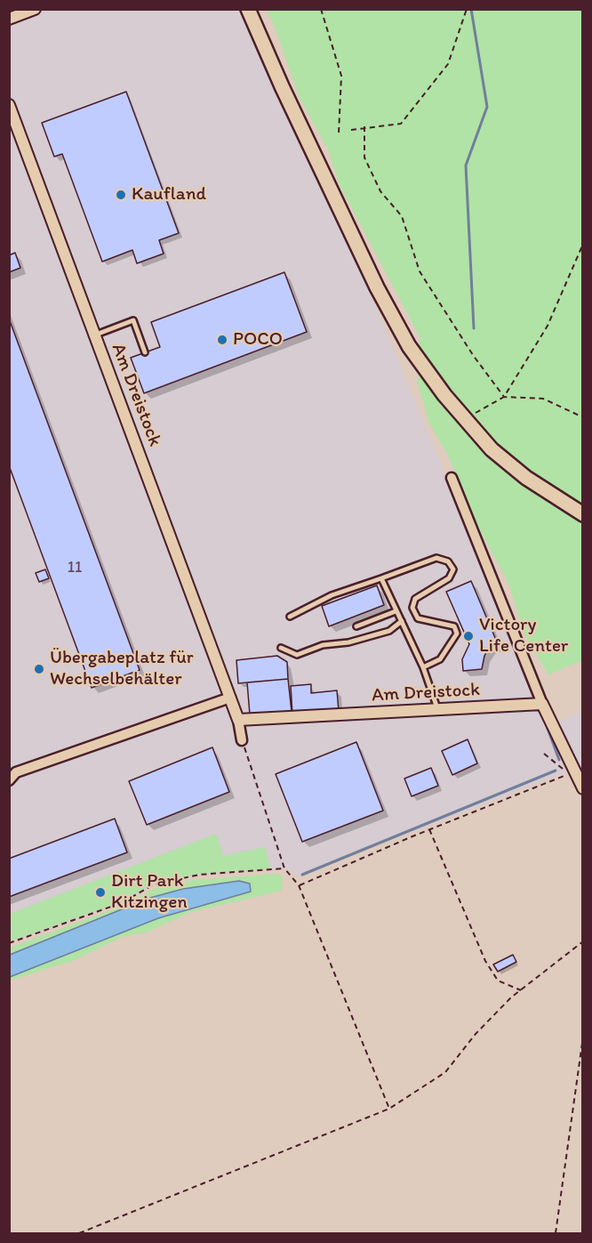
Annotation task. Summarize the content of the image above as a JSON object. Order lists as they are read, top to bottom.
{
  "streets": {
    "street": ["Am Dreistock"]
  },
  "places": [
    "Kaufland",
    "POCO",
    "Victory Life Center",
    "Übergabeplatz für Wechselbehälter",
    "Dirt Park Kitzingen"
  ],
  "house_numbers": ["11"]
}
